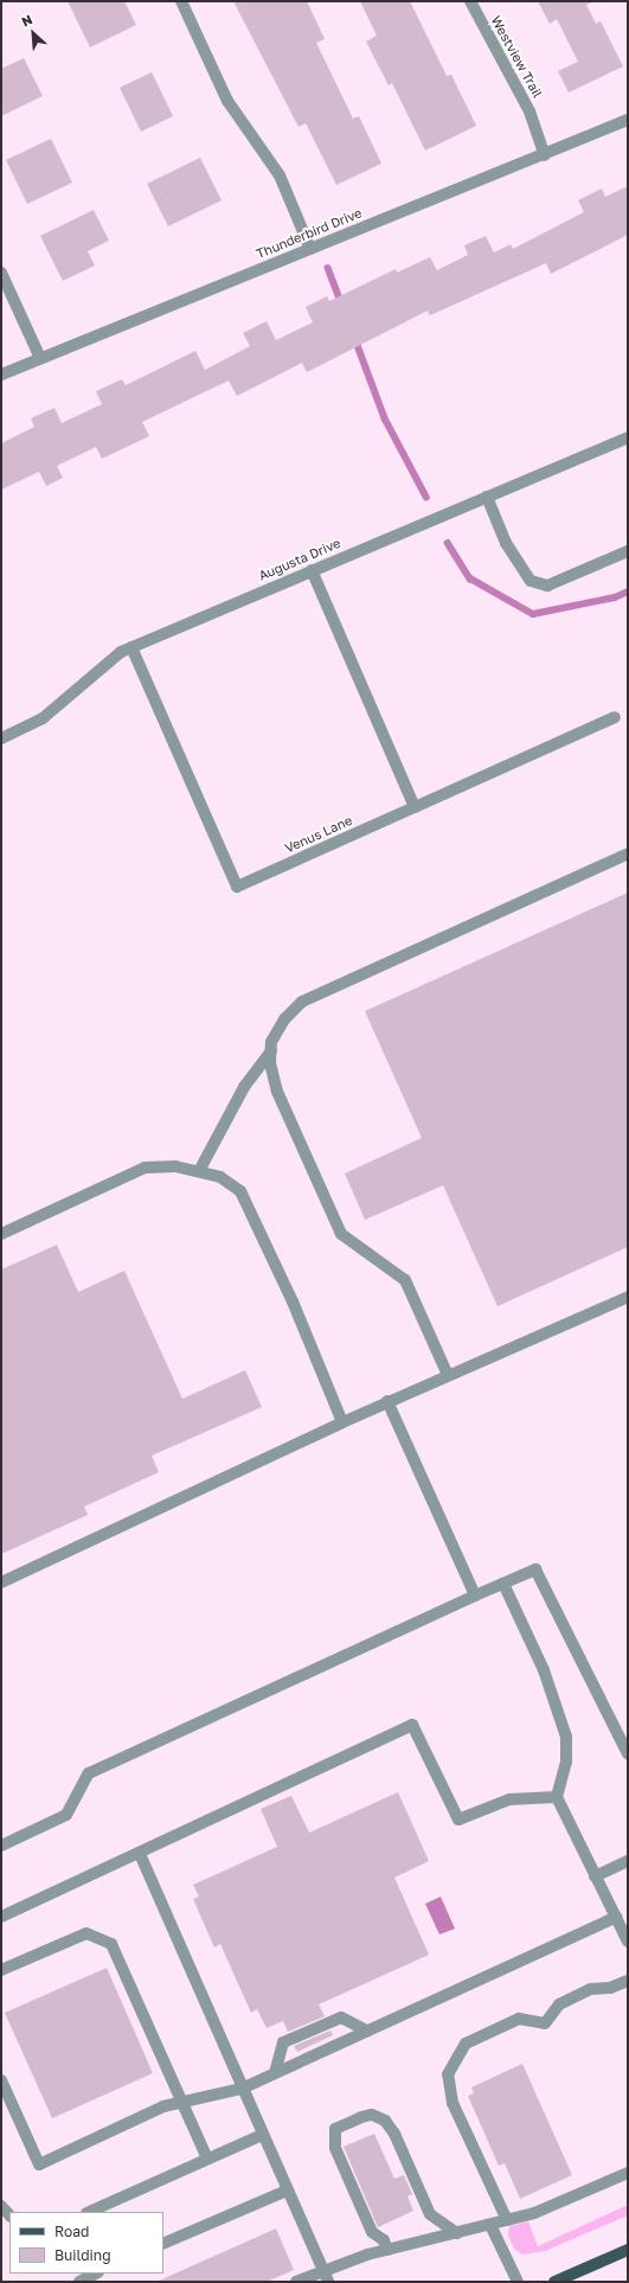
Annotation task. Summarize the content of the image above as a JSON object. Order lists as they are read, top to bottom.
{
  "streets": {
    "street": [
      "Westview Trail",
      "Thunderbird Drive",
      "Augusta Drive",
      "Venus Lane"
    ]
  },
  "crossings": [
    ["Westview Trail", "Thunderbird Drive"],
    ["Augusta Drive", "Venus Lane"]
  ],
  "legend": ["Road", "Building"],
  "north": "top left"
}
